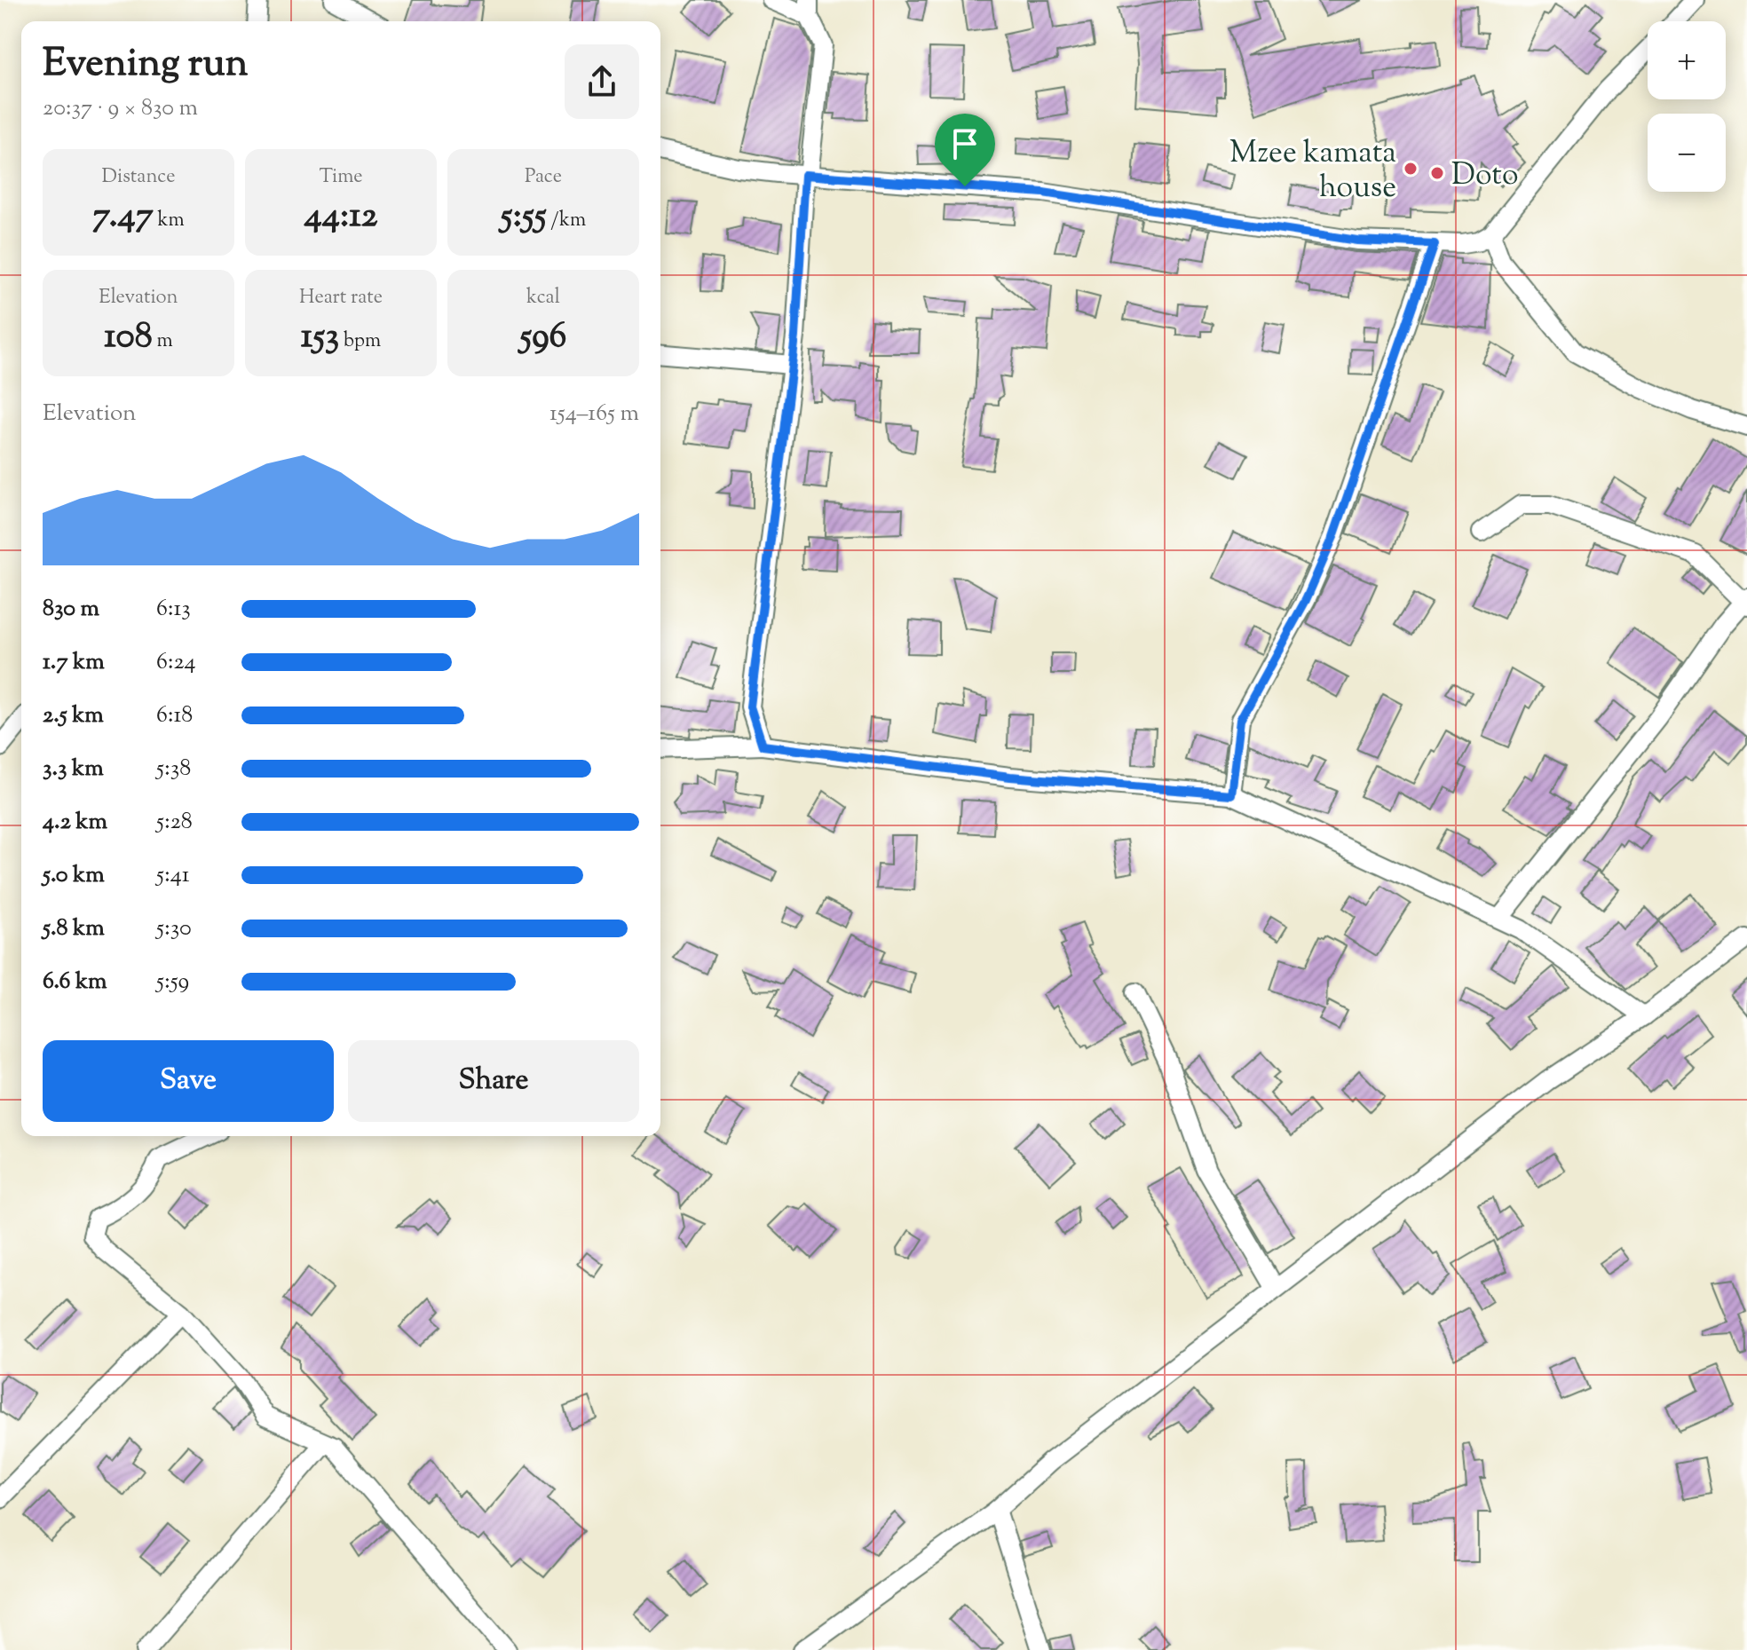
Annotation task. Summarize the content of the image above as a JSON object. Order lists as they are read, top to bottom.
{
  "places": ["Mzee kamata house", "Doto"],
  "page": {
    "map_buttons": ["+", "−"],
    "heading": ["Evening run", "20:37 · 9 × 830 m"],
    "stats": [
      ["Distance", "7.47 km"],
      ["Time", "44:12"],
      ["Pace", "5:55 /km"],
      ["Elevation", "108 m"],
      ["Heart rate", "153 bpm"],
      ["kcal", "596"]
    ],
    "chart": ["Elevation", "154–165 m"],
    "list": [
      {
        "name": "830 m",
        "note": "6:13"
      },
      {
        "name": "1.7 km",
        "note": "6:24"
      },
      {
        "name": "2.5 km",
        "note": "6:18"
      },
      {
        "name": "3.3 km",
        "note": "5:38"
      },
      {
        "name": "4.2 km",
        "note": "5:28"
      },
      {
        "name": "5.0 km",
        "note": "5:41"
      },
      {
        "name": "5.8 km",
        "note": "5:30"
      },
      {
        "name": "6.6 km",
        "note": "5:59"
      }
    ],
    "buttons": ["Save", "Share"]
  }
}
